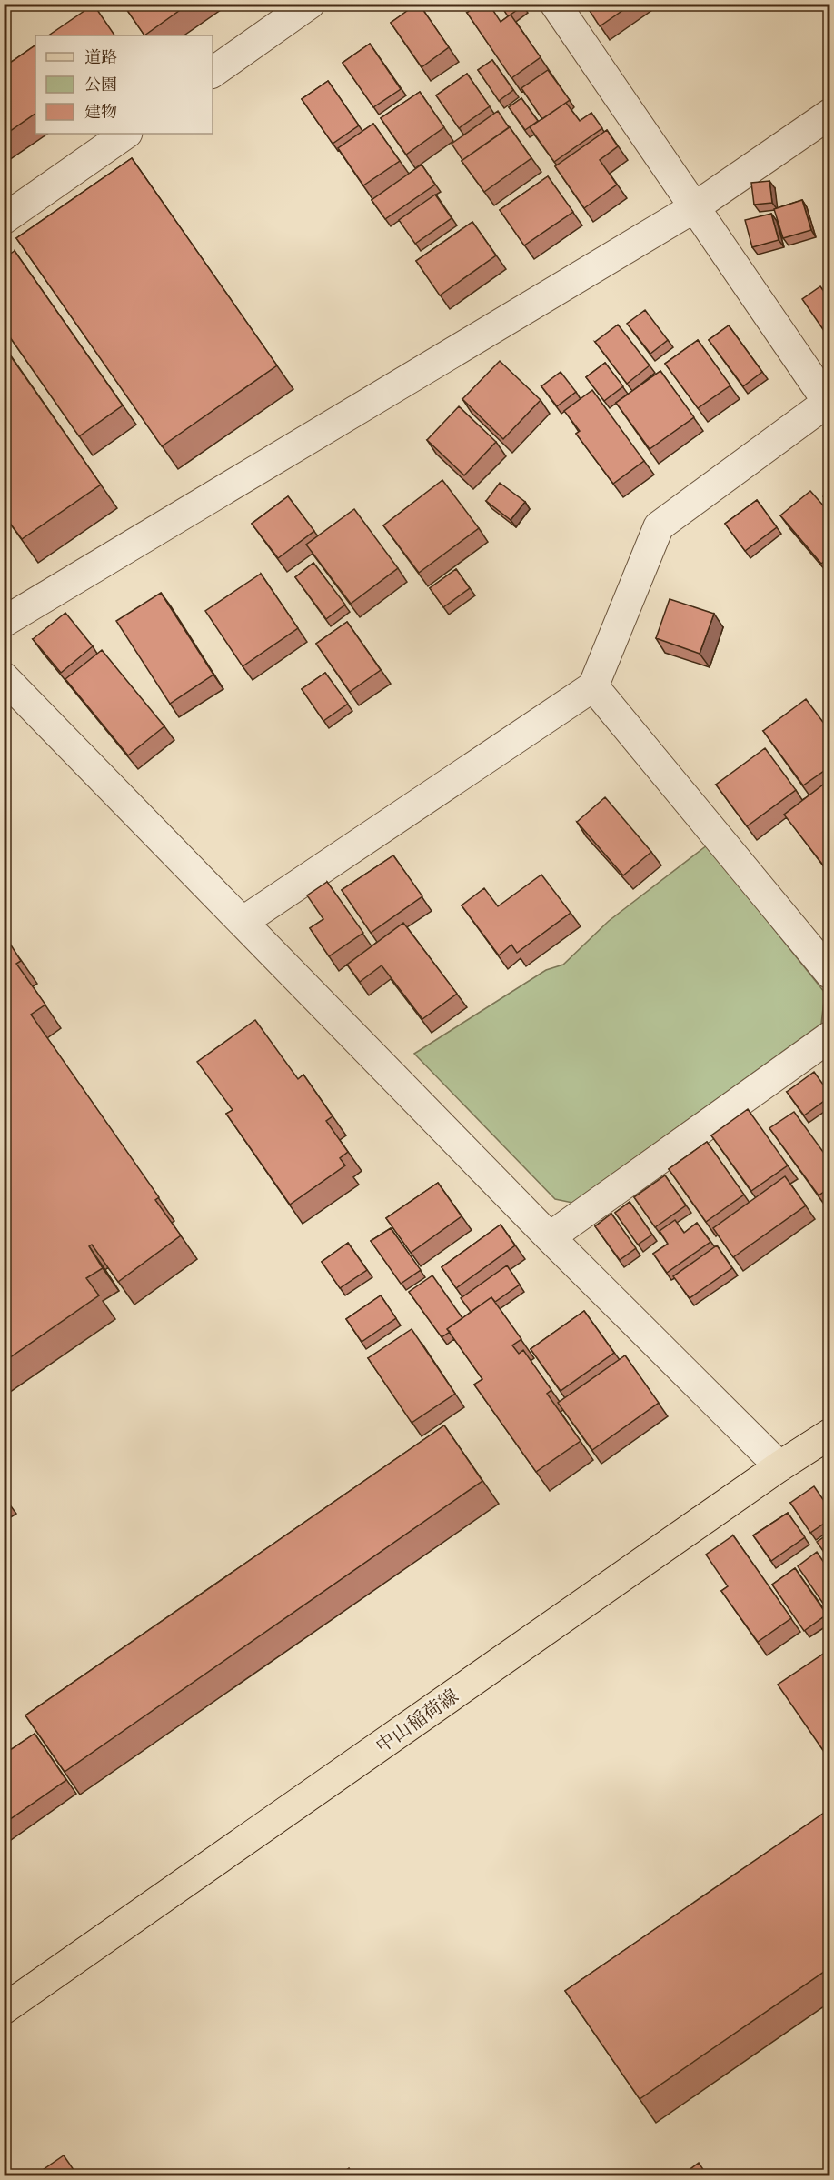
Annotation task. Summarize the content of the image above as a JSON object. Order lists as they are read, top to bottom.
{
  "streets": {
    "main road": ["中山稲荷線"]
  },
  "legend": ["道路", "公園", "建物"]
}
